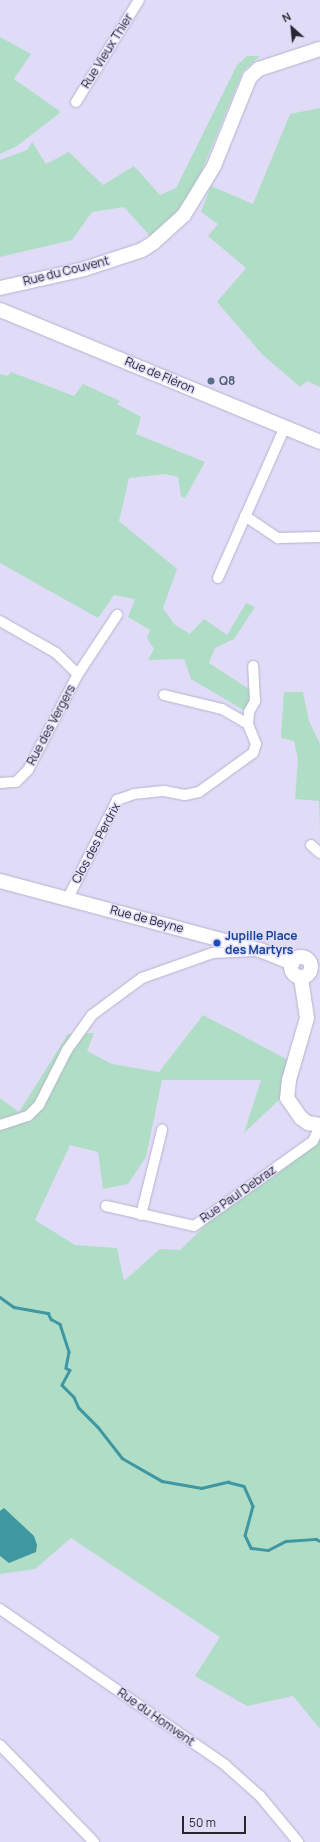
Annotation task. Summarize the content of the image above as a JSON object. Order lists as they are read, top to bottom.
{
  "streets": {
    "street": [
      "Rue Vieux Thier",
      "Rue du Couvent",
      "Rue de Fléron",
      "Rue des Vergers",
      "Clos des Perdrix",
      "Rue de Beyne",
      "Rue Paul Debraz",
      "Rue du Homvent"
    ]
  },
  "crossings": [
    ["Clos des Perdrix", "Rue de Beyne"]
  ],
  "places": ["Q8", "Jupille Place des Martyrs"],
  "scale_bar": "50 m",
  "north": "top left"
}
